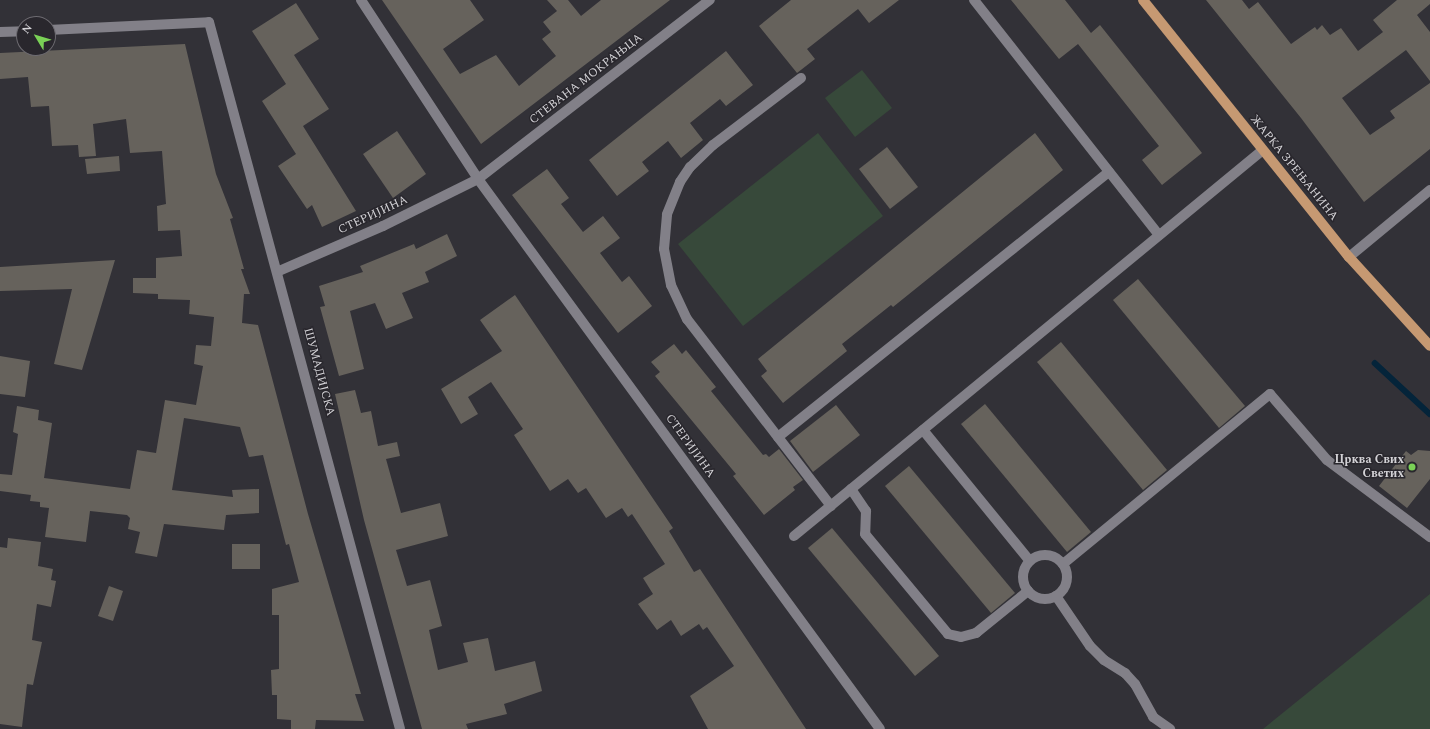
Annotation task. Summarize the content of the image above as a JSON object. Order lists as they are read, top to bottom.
{
  "streets": {
    "main road": ["ЖАРКА ЗРЕЊАНИНА"],
    "street": ["СТЕВАНА МОКРАЊЦА", "СТЕРИЈИНА", "ШУМАДИЈСКА"]
  },
  "crossings": [
    ["СТЕВАНА МОКРАЊЦА", "СТЕРИЈИНА"],
    ["СТЕРИЈИНА", "ШУМАДИЈСКА"]
  ],
  "places": ["Црква Свих Светих"],
  "north": "top left"
}
